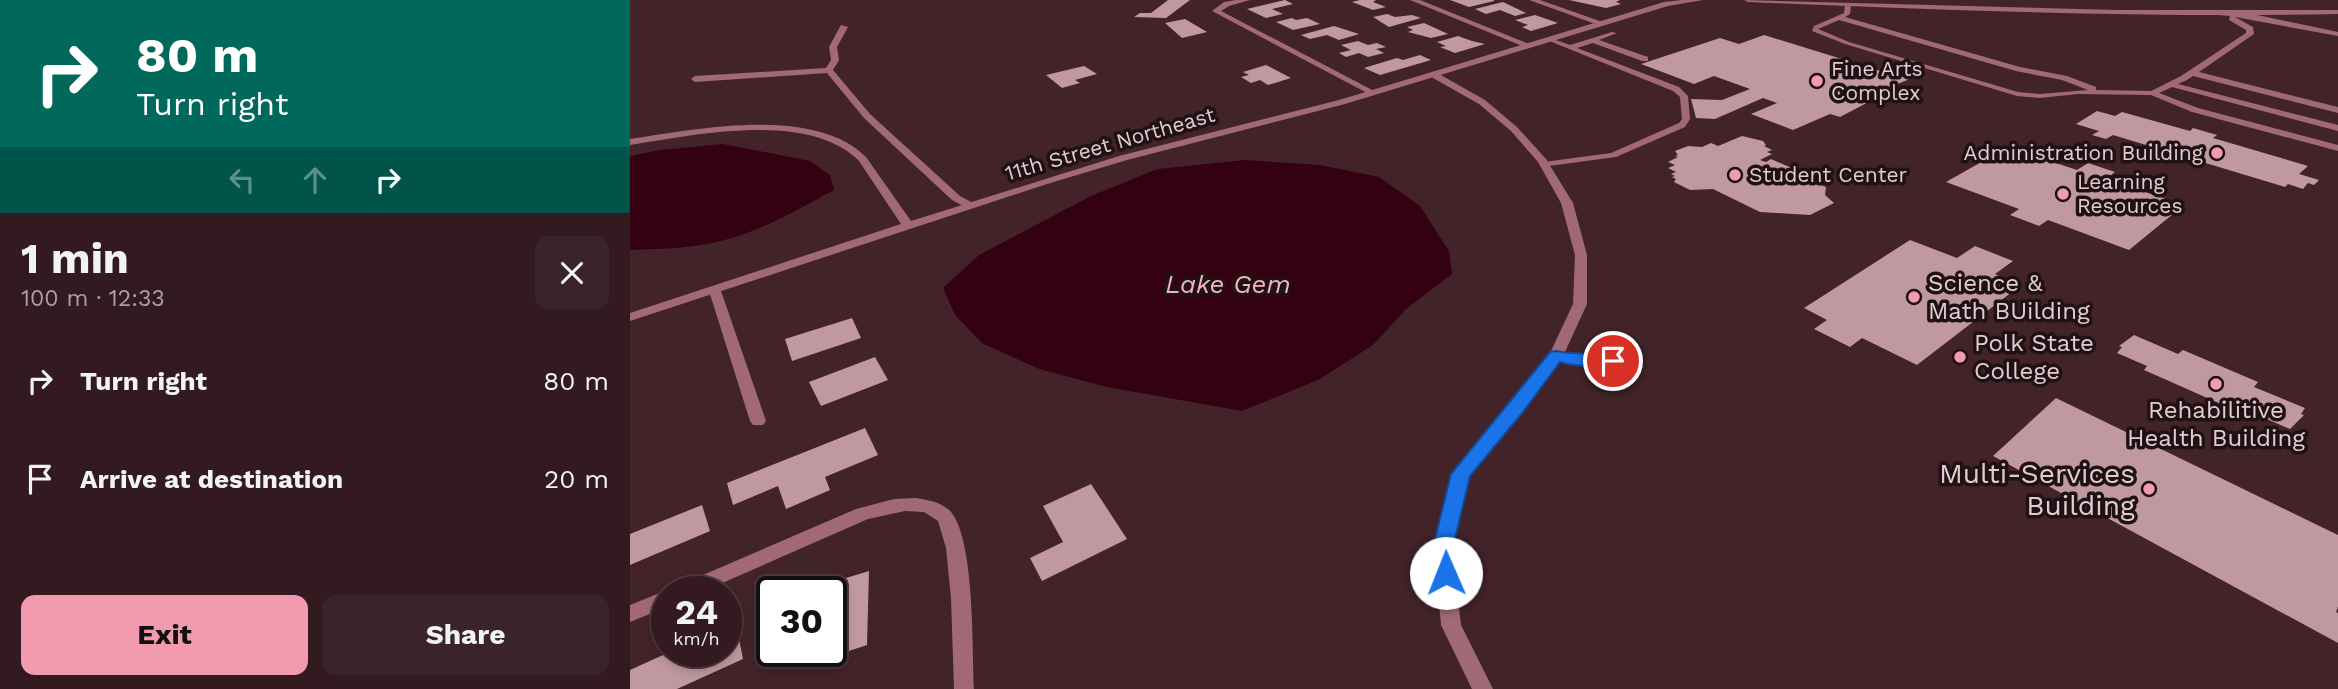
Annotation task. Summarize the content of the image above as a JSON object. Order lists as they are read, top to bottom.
{
  "streets": {
    "street": ["11th Street Northeast"]
  },
  "water": ["Lake Gem"],
  "places": [
    "Fine Arts Complex",
    "Administration Building",
    "Student Center",
    "Learning Resources",
    "Science & Math BUilding",
    "Polk State College",
    "Rehabilitive Health Building",
    "Multi-Services Building"
  ],
  "page": {
    "turn": ["80 m", "Turn right"],
    "heading": ["1 min", "100 m · 12:33"],
    "list": [
      {
        "name": "Turn right",
        "value": "80 m"
      },
      {
        "name": "Arrive at destination",
        "value": "20 m"
      }
    ],
    "speed": "24 km/h",
    "limit": "30",
    "buttons": ["Exit", "Share"]
  }
}
